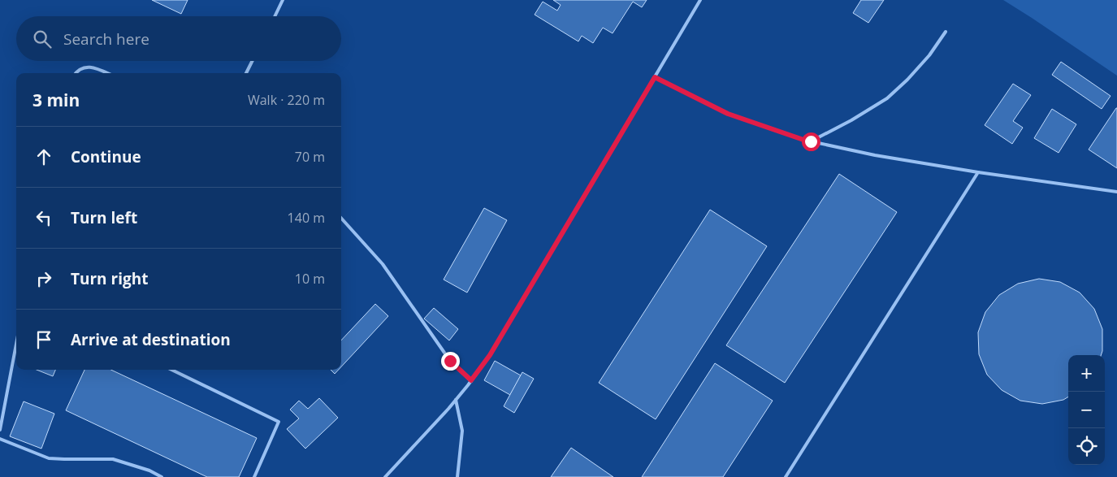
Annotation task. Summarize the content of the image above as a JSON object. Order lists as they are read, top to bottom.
{
  "page": {
    "search": "Search here",
    "heading": ["3 min", "Walk · 220 m"],
    "list": [
      ["Continue", "70 m"],
      ["Turn left", "140 m"],
      ["Turn right", "10 m"],
      "Arrive at destination"
    ],
    "map_buttons": ["+", "−"]
  }
}
